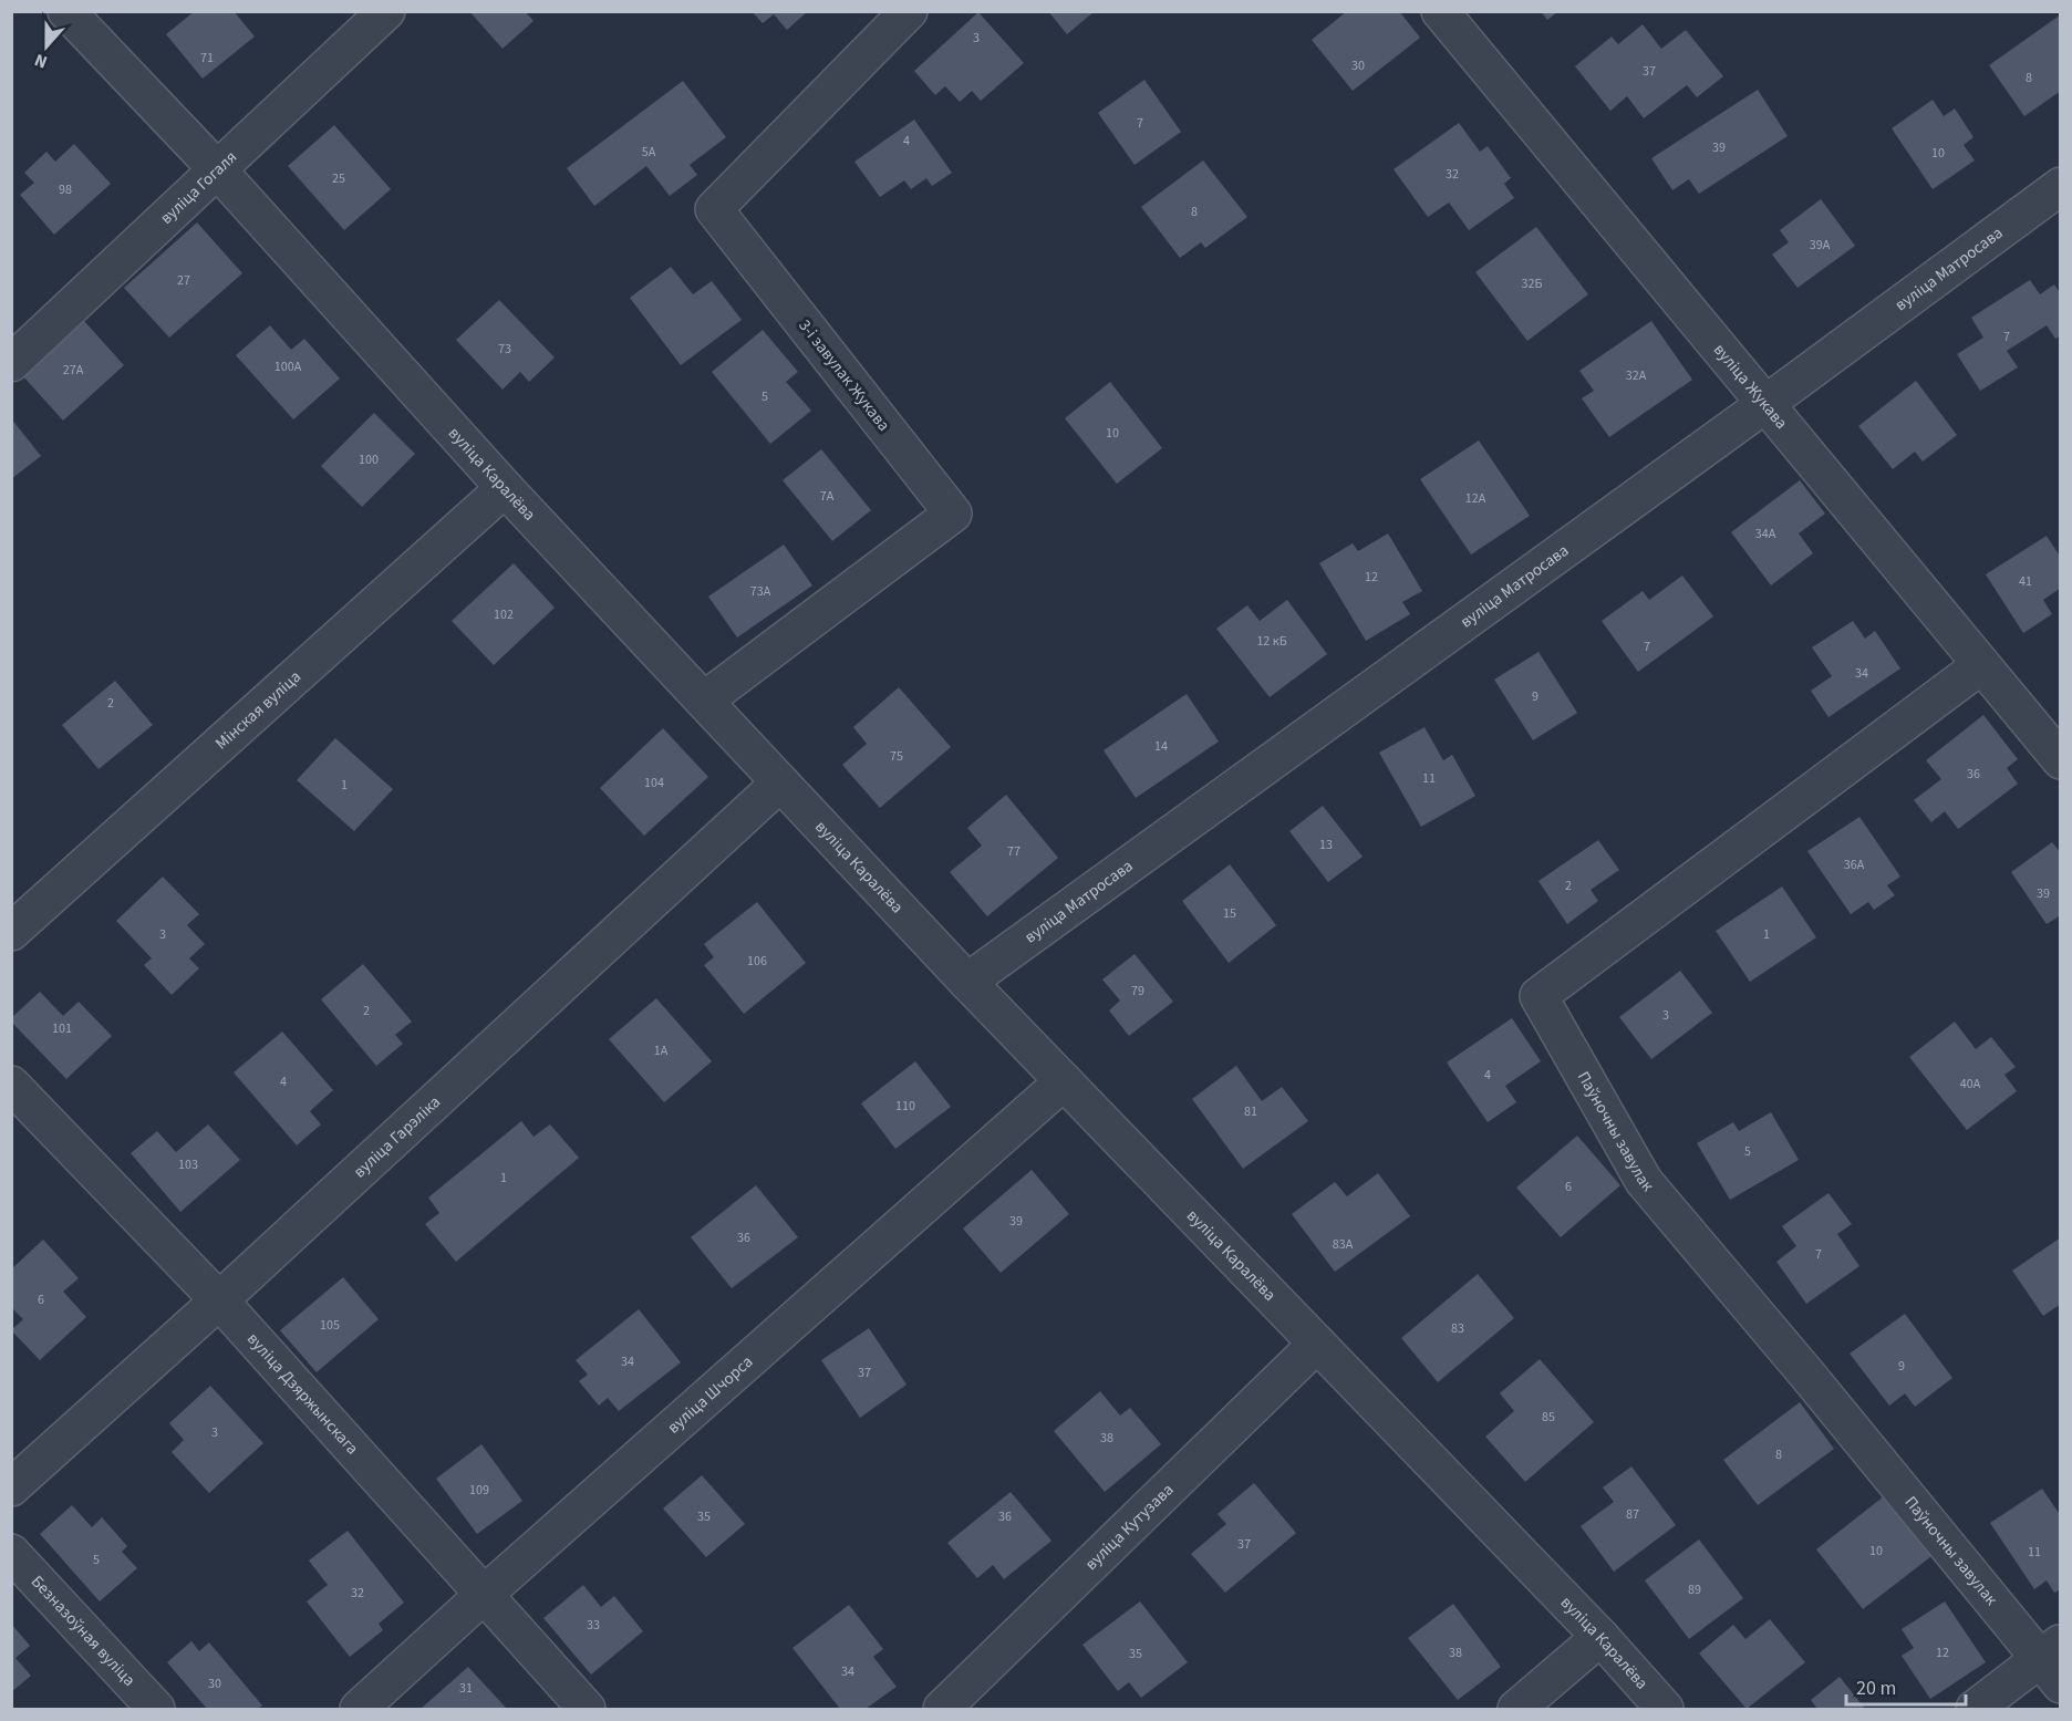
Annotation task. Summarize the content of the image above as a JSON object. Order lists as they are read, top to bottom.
{
  "streets": {
    "street": [
      "вуліца Гогаля",
      "вуліца Матросава",
      "3-і завулак Жукава",
      "вуліца Жукава",
      "вуліца Каралёва",
      "Мінская вуліца",
      "Паўночны завулак",
      "вуліца Гарэліка",
      "вуліца Дзяржынскага",
      "вуліца Шчорса",
      "вуліца Кутузава",
      "Безназоўная вуліца"
    ]
  },
  "crossings": [
    ["вуліца Гогаля", "вуліца Каралёва"],
    ["вуліца Матросава", "вуліца Жукава"],
    ["вуліца Матросава", "вуліца Каралёва"],
    ["3-і завулак Жукава", "вуліца Каралёва"],
    ["вуліца Жукава", "Паўночны завулак"],
    ["вуліца Каралёва", "Мінская вуліца"],
    ["вуліца Каралёва", "вуліца Гарэліка"],
    ["вуліца Каралёва", "вуліца Шчорса"],
    ["вуліца Каралёва", "вуліца Кутузава"],
    ["вуліца Гарэліка", "вуліца Дзяржынскага"],
    ["вуліца Дзяржынскага", "вуліца Шчорса"]
  ],
  "house_numbers": [
    "3",
    "71",
    "30",
    "37",
    "8",
    "7",
    "4",
    "39",
    "5А",
    "10",
    "32",
    "25",
    "98",
    "8",
    "39А",
    "27",
    "32Б",
    "7",
    "73",
    "100А",
    "27А",
    "32А",
    "5",
    "10",
    "100",
    "7А",
    "12А",
    "34А",
    "12",
    "41",
    "73А",
    "102",
    "12 кБ",
    "7",
    "34",
    "9",
    "2",
    "14",
    "75",
    "36",
    "11",
    "104",
    "1",
    "13",
    "77",
    "36А",
    "2",
    "39",
    "15",
    "3",
    "1",
    "106",
    "79",
    "2",
    "3",
    "101",
    "1А",
    "4",
    "4",
    "40А",
    "110",
    "81",
    "5",
    "103",
    "1",
    "6",
    "39",
    "36",
    "83А",
    "7",
    "6",
    "105",
    "83",
    "34",
    "9",
    "37",
    "85",
    "3",
    "38",
    "8",
    "109",
    "87",
    "35",
    "36",
    "37",
    "10",
    "11",
    "5",
    "89",
    "32",
    "33",
    "38",
    "12",
    "35",
    "34",
    "30",
    "31"
  ],
  "scale_bar": "20 m",
  "north": "bottom"
}
